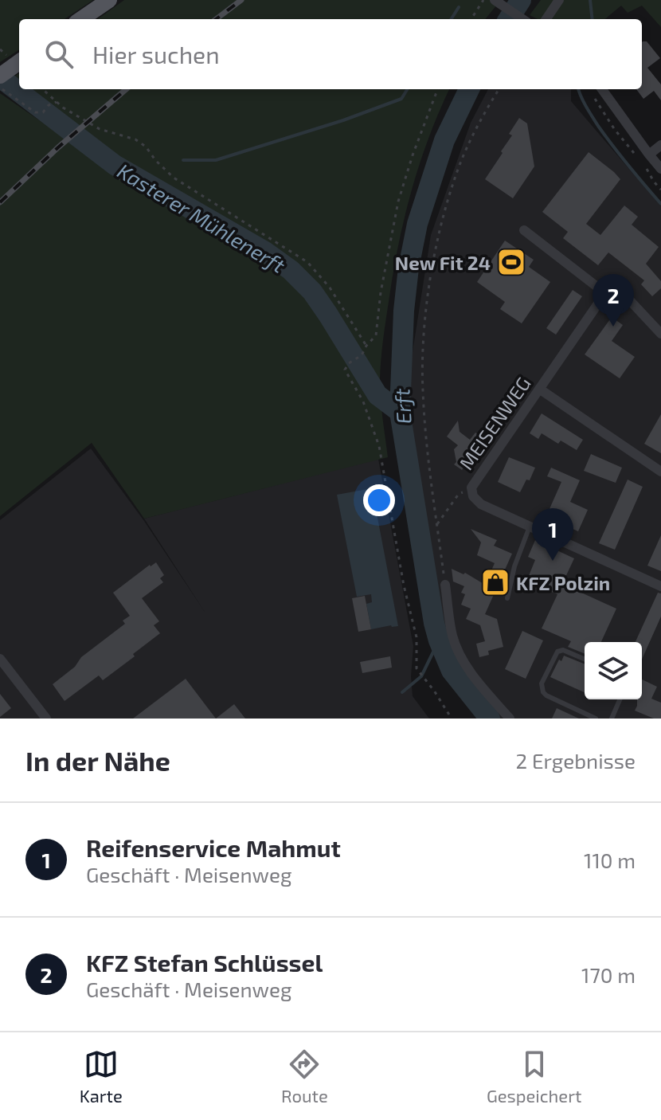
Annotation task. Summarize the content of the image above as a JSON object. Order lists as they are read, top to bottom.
{
  "streets": {
    "street": ["MEISENWEG"]
  },
  "water": ["Kasterer Mühlenerft", "Erft"],
  "places": {
    "sports": ["New Fit 24"],
    "shop": ["KFZ Polzin"]
  },
  "page": {
    "search": "Hier suchen",
    "pins": ["2", "1"],
    "heading": ["In der Nähe", "2 Ergebnisse"],
    "list": [
      {
        "mark": "1",
        "name": "Reifenservice Mahmut",
        "note": "Geschäft · Meisenweg",
        "value": "110 m"
      },
      {
        "mark": "2",
        "name": "KFZ Stefan Schlüssel",
        "note": "Geschäft · Meisenweg",
        "value": "170 m"
      }
    ],
    "nav": ["Karte", "Route", "Gespeichert"]
  }
}
